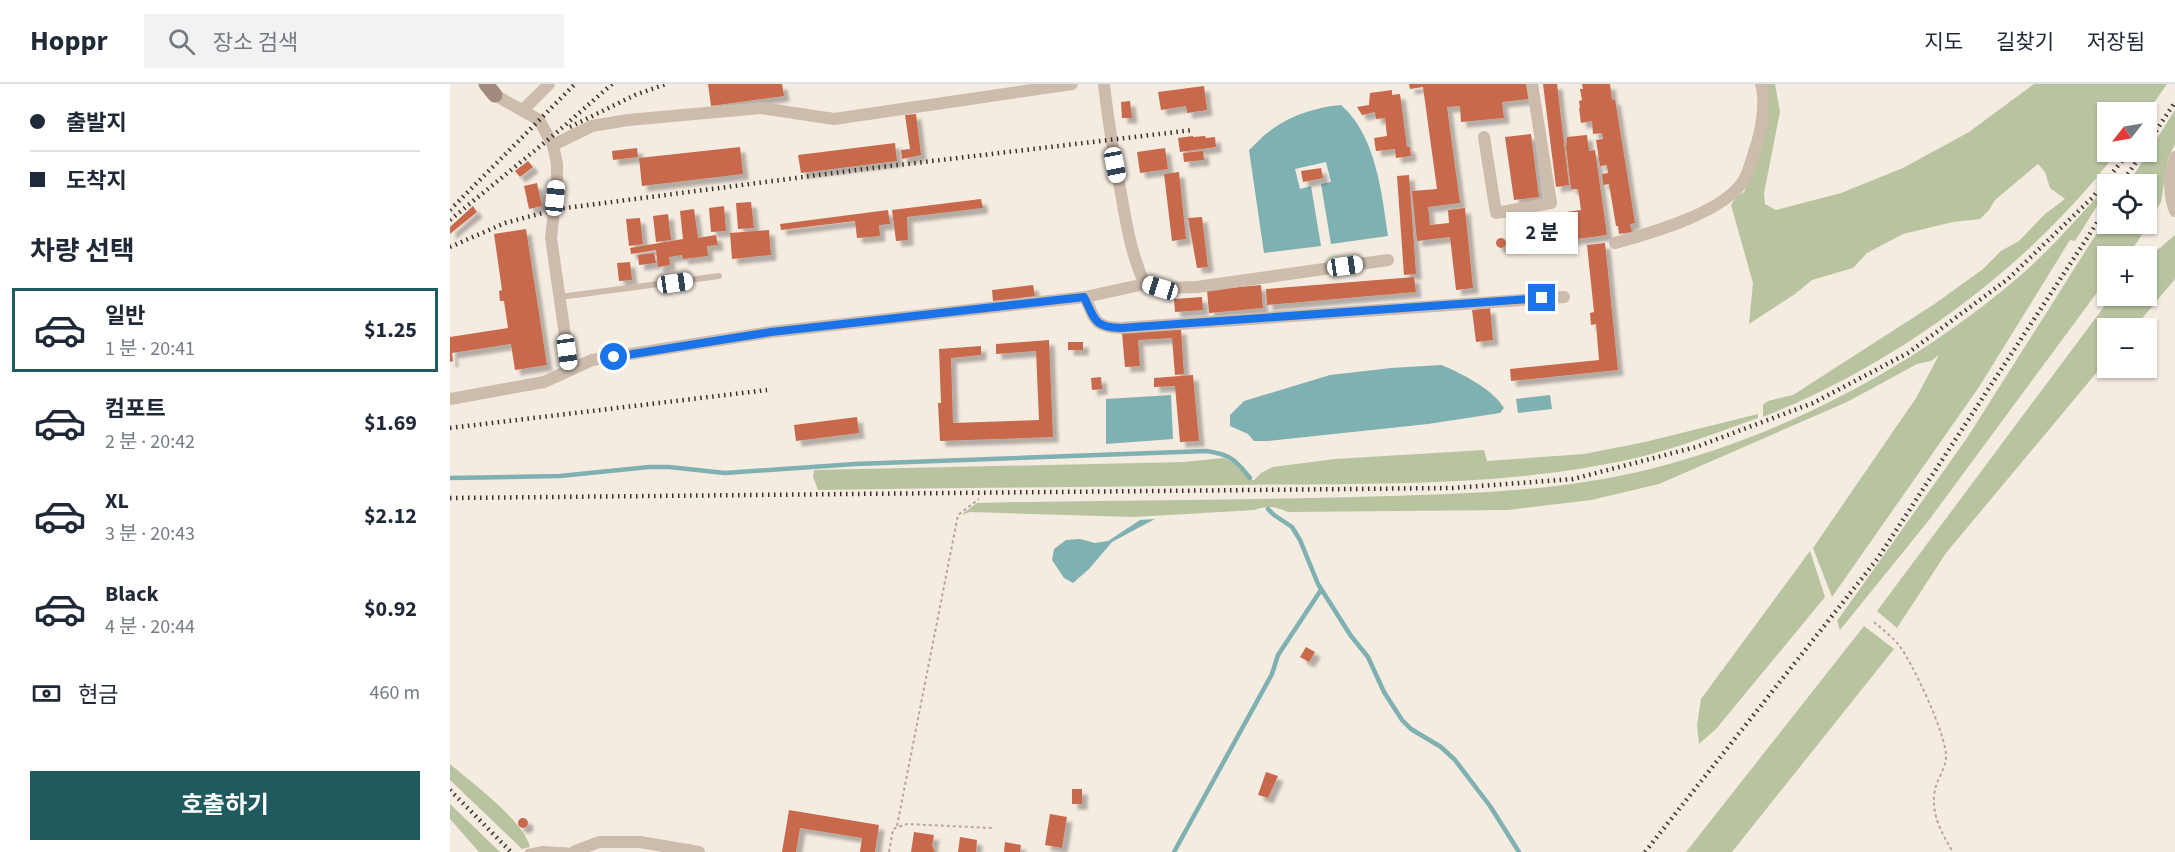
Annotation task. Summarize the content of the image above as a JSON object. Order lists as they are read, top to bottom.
{
  "north": "bottom left",
  "page": {
    "header": "Hoppr",
    "search": "장소 검색",
    "nav": ["지도", "길찾기", "저장됨"],
    "banner": ["출발지", "도착지"],
    "map_buttons": ["+", "−"],
    "bubble": "2 분",
    "heading": "차량 선택",
    "list": [
      {
        "name": "일반",
        "note": "1 분 · 20:41",
        "value": "$1.25"
      },
      {
        "name": "컴포트",
        "note": "2 분 · 20:42",
        "value": "$1.69"
      },
      {
        "name": "XL",
        "note": "3 분 · 20:43",
        "value": "$2.12"
      },
      {
        "name": "Black",
        "note": "4 분 · 20:44",
        "value": "$0.92"
      }
    ],
    "pay": ["현금", "460 m"],
    "buttons": "호출하기"
  }
}
